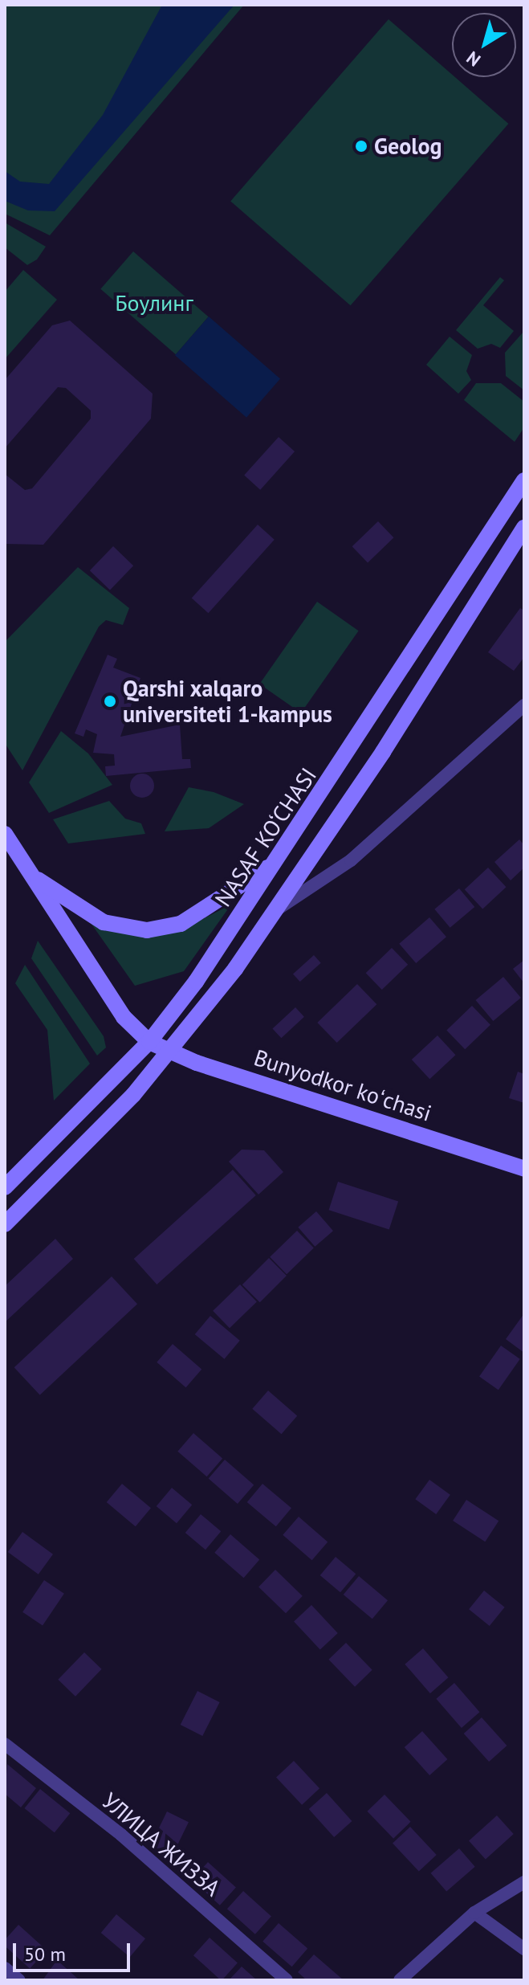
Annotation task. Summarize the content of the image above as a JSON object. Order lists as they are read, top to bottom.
{
  "streets": {
    "main road": ["NASAF KO‘CHASI", "Bunyodkor koʻchasi"],
    "street": ["УЛИЦА ЖИЗЗА"]
  },
  "crossings": [
    ["NASAF KO‘CHASI", "Bunyodkor koʻchasi"]
  ],
  "parks": ["Боулинг"],
  "places": ["Geolog", "Qarshi xalqaro universiteti 1-kampus"],
  "scale_bar": "50 m",
  "north": "bottom left"
}
